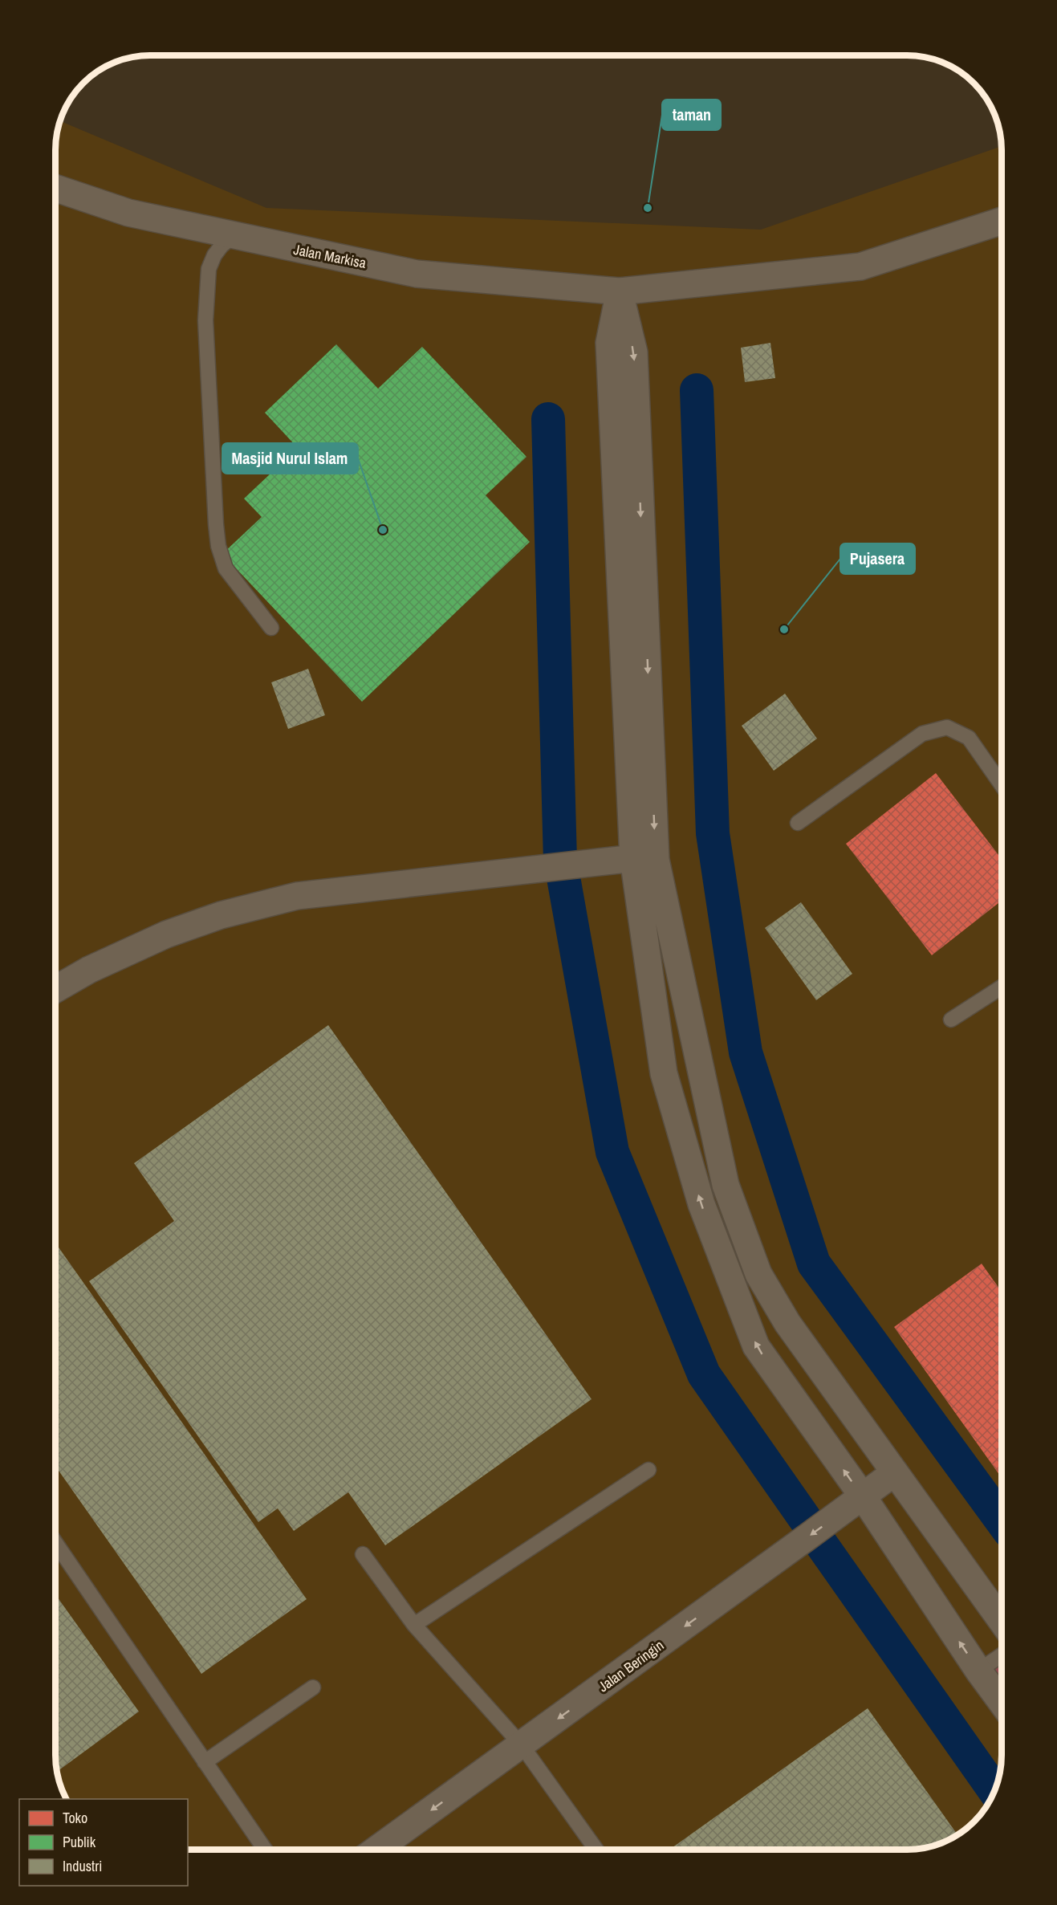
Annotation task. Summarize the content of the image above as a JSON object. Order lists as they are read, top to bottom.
{
  "streets": {
    "street": ["Jalan Markisa", "Jalan Beringin"]
  },
  "one_way": ["Jalan Beringin"],
  "places": ["taman", "Masjid Nurul Islam", "Pujasera"],
  "legend": ["Toko", "Publik", "Industri"]
}
